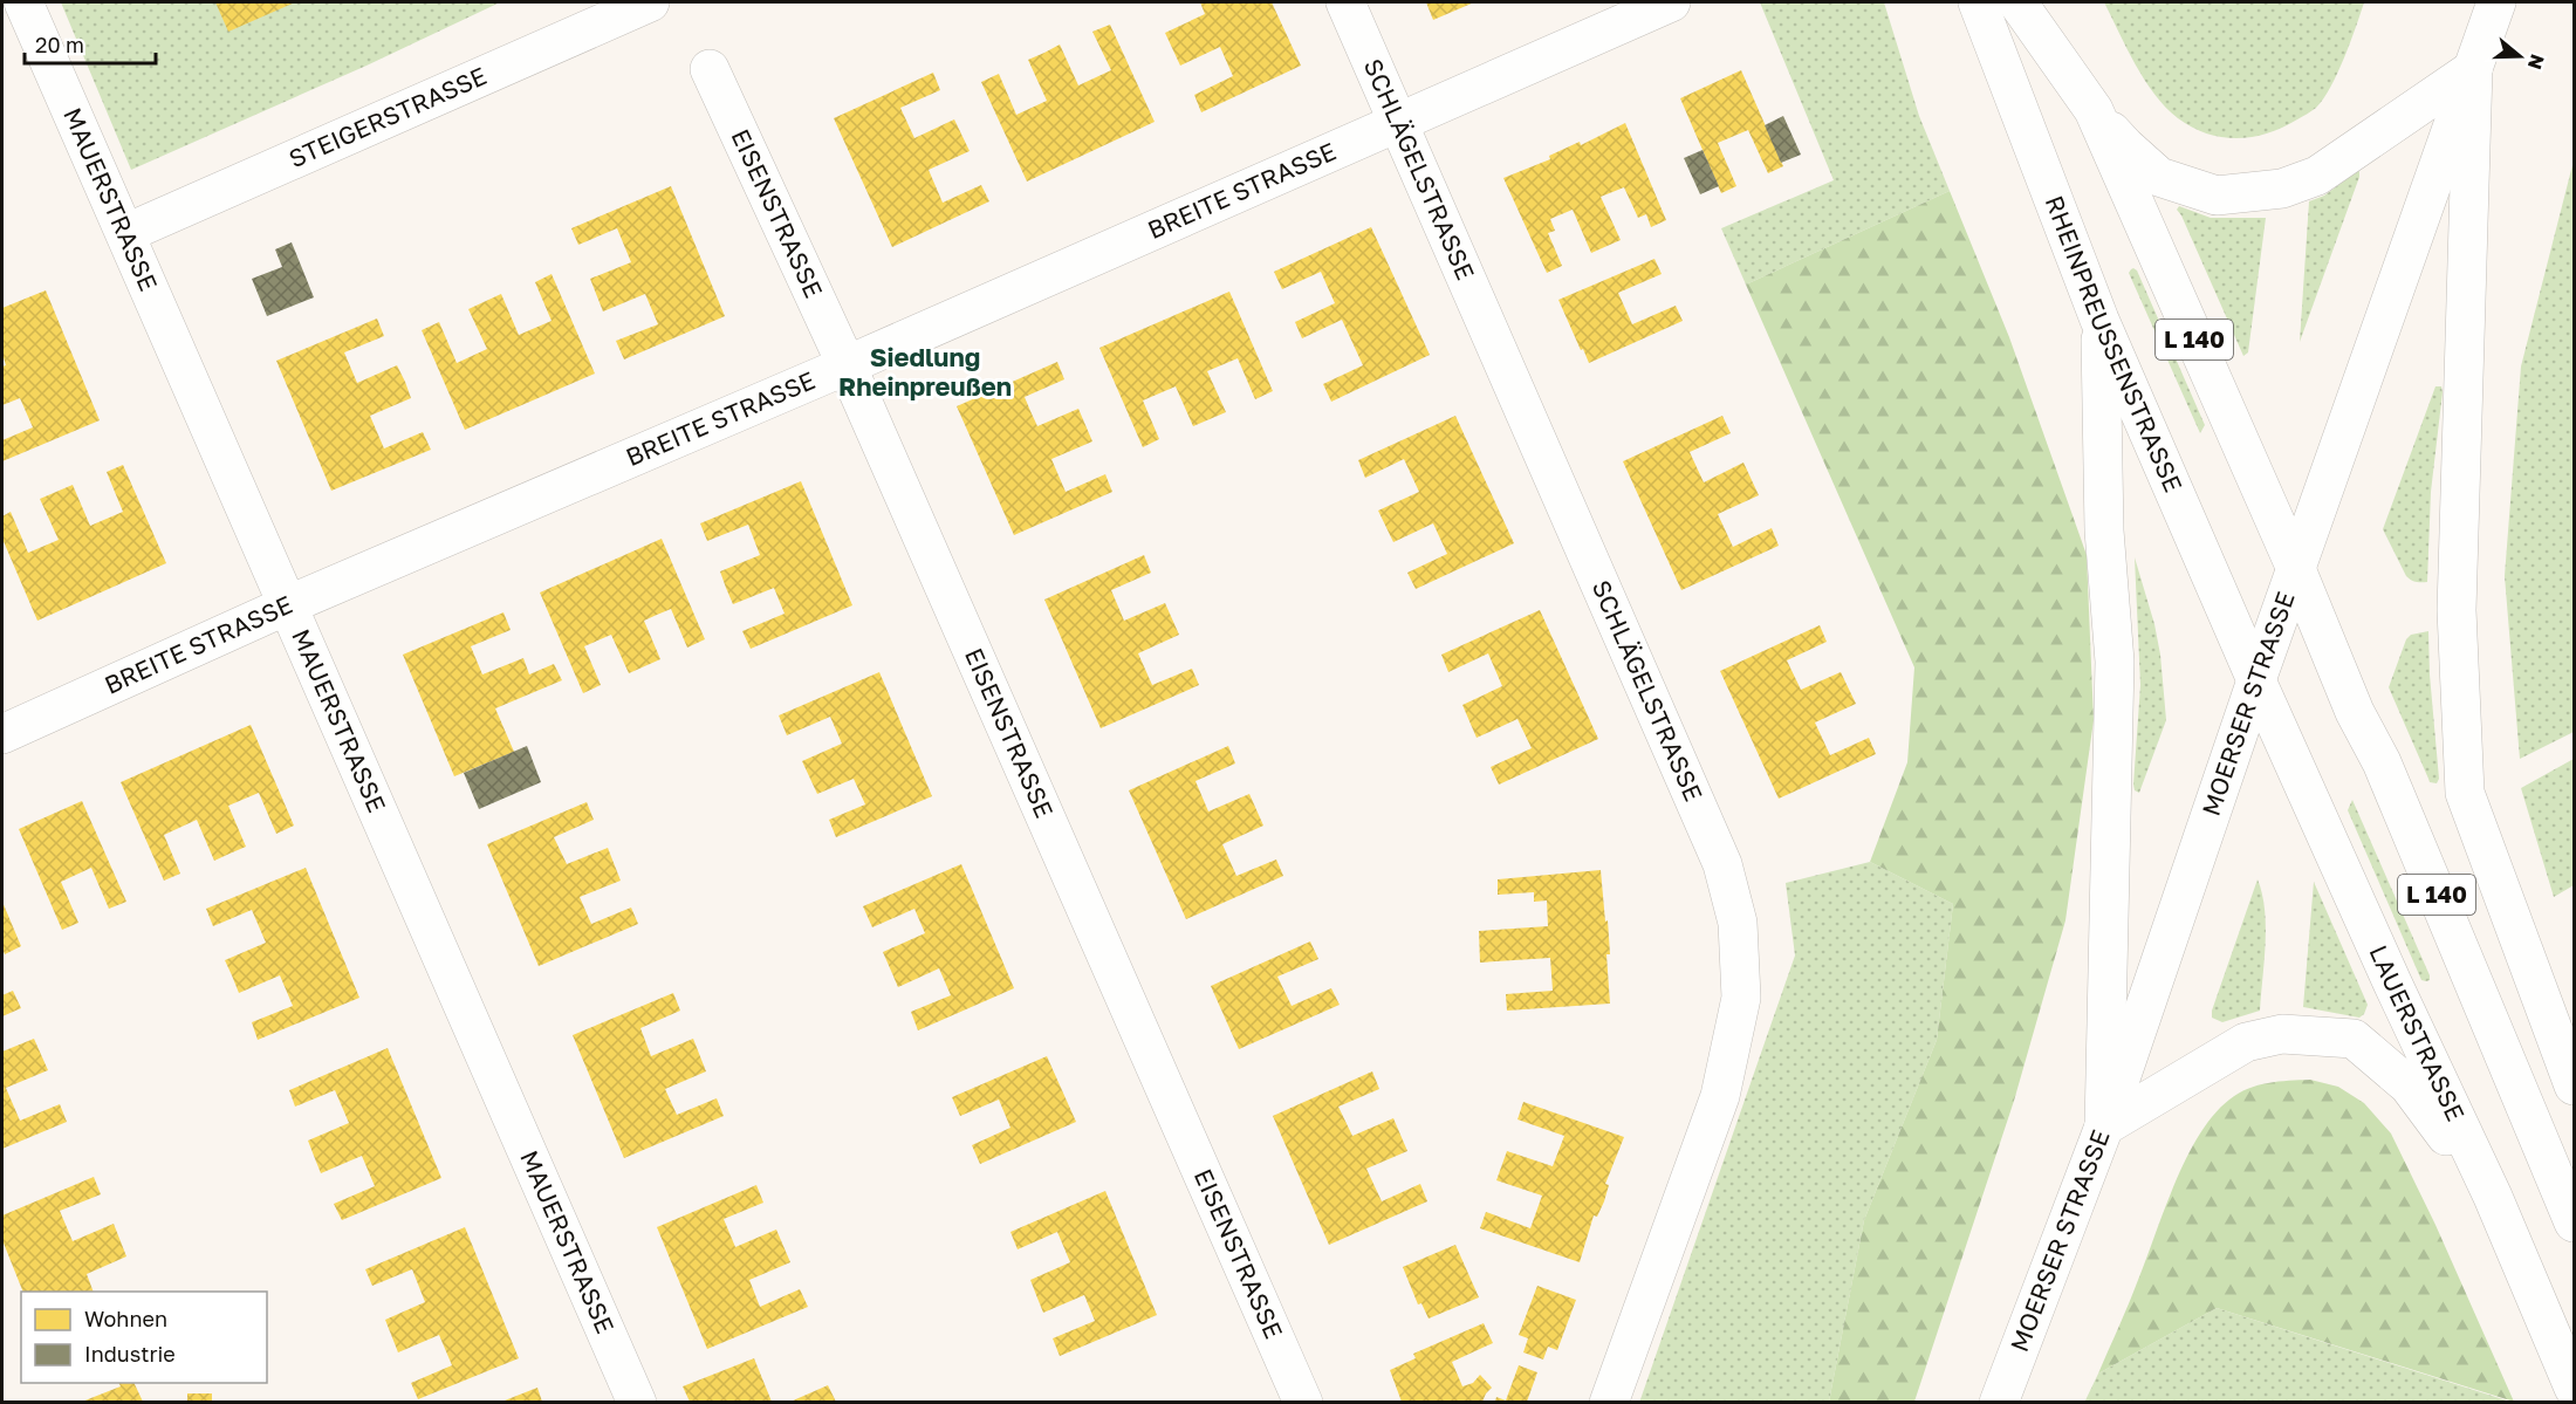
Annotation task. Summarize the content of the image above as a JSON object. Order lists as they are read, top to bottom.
{
  "streets": {
    "main road": [
      "STEIGERSTRASSE",
      "SCHLÄGELSTRASSE",
      "BREITE STRASSE",
      "MAUERSTRASSE",
      "EISENSTRASSE",
      "L 140",
      "RHEINPREUSSENSTRASSE",
      "MOERSER STRASSE",
      "LAUERSTRASSE"
    ]
  },
  "crossings": [
    ["STEIGERSTRASSE", "MAUERSTRASSE"],
    ["SCHLÄGELSTRASSE", "BREITE STRASSE"],
    ["BREITE STRASSE", "MAUERSTRASSE"],
    ["BREITE STRASSE", "EISENSTRASSE"],
    ["L 140", "MOERSER STRASSE"],
    ["RHEINPREUSSENSTRASSE", "MOERSER STRASSE"],
    ["RHEINPREUSSENSTRASSE", "LAUERSTRASSE"],
    ["MOERSER STRASSE", "LAUERSTRASSE"]
  ],
  "districts": ["Siedlung Rheinpreußen"],
  "legend": ["Wohnen", "Industrie"],
  "scale_bar": "20 m",
  "north": "right"
}
